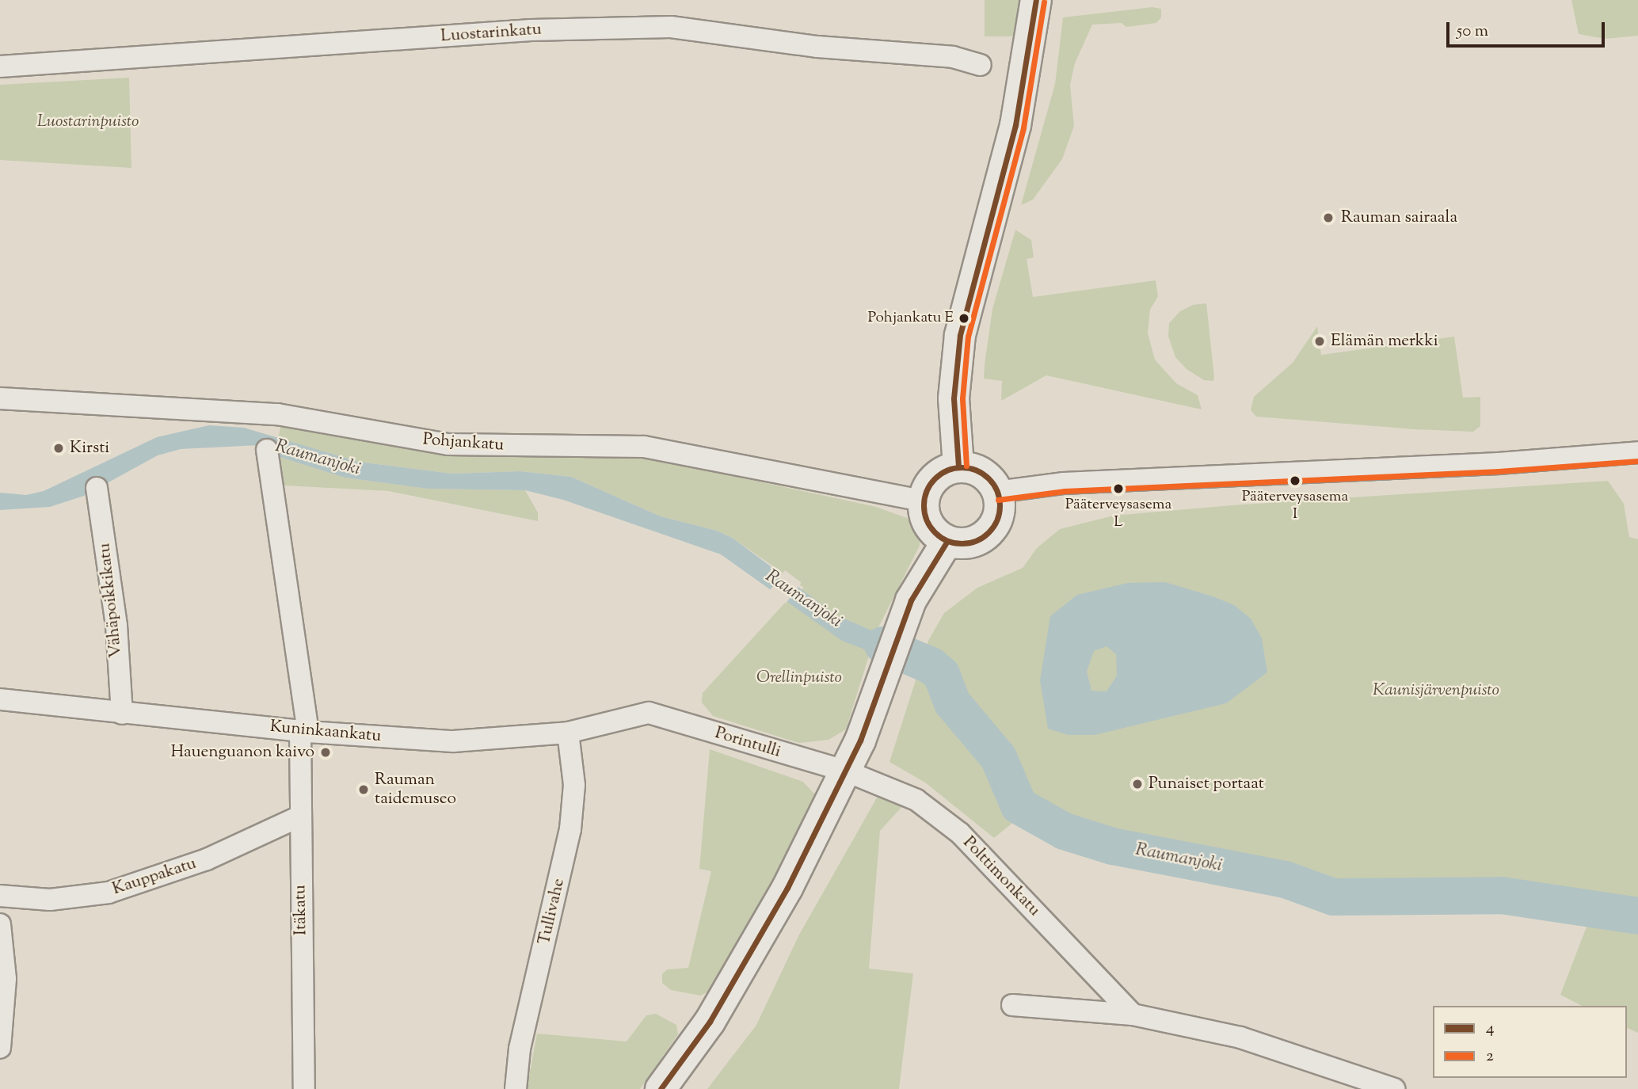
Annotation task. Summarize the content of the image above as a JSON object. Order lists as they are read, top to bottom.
{
  "streets": {
    "street": [
      "Luostarinkatu",
      "Pohjankatu",
      "Vähäpoikkikatu",
      "Kuninkaankatu",
      "Porintulli",
      "Kauppakatu",
      "Polttimonkatu",
      "Itäkatu",
      "Tullivahe"
    ]
  },
  "crossings": [
    ["Vähäpoikkikatu", "Kuninkaankatu"],
    ["Kuninkaankatu", "Porintulli"],
    ["Kuninkaankatu", "Itäkatu"],
    ["Kuninkaankatu", "Tullivahe"],
    ["Porintulli", "Polttimonkatu"],
    ["Kauppakatu", "Itäkatu"]
  ],
  "water": ["Raumanjoki"],
  "parks": ["Luostarinpuisto", "Orellinpuisto", "Kaunisjärvenpuisto"],
  "places": [
    "Rauman sairaala",
    "Pohjankatu E",
    "Elämän merkki",
    "Kirsti",
    "Pääterveysasema I",
    "Pääterveysasema L",
    "Hauenguanon kaivo",
    "Punaiset portaat",
    "Rauman taidemuseo"
  ],
  "lines": ["transit line 4", "transit line 2"],
  "legend": ["4", "2"],
  "scale_bar": "50 m"
}
